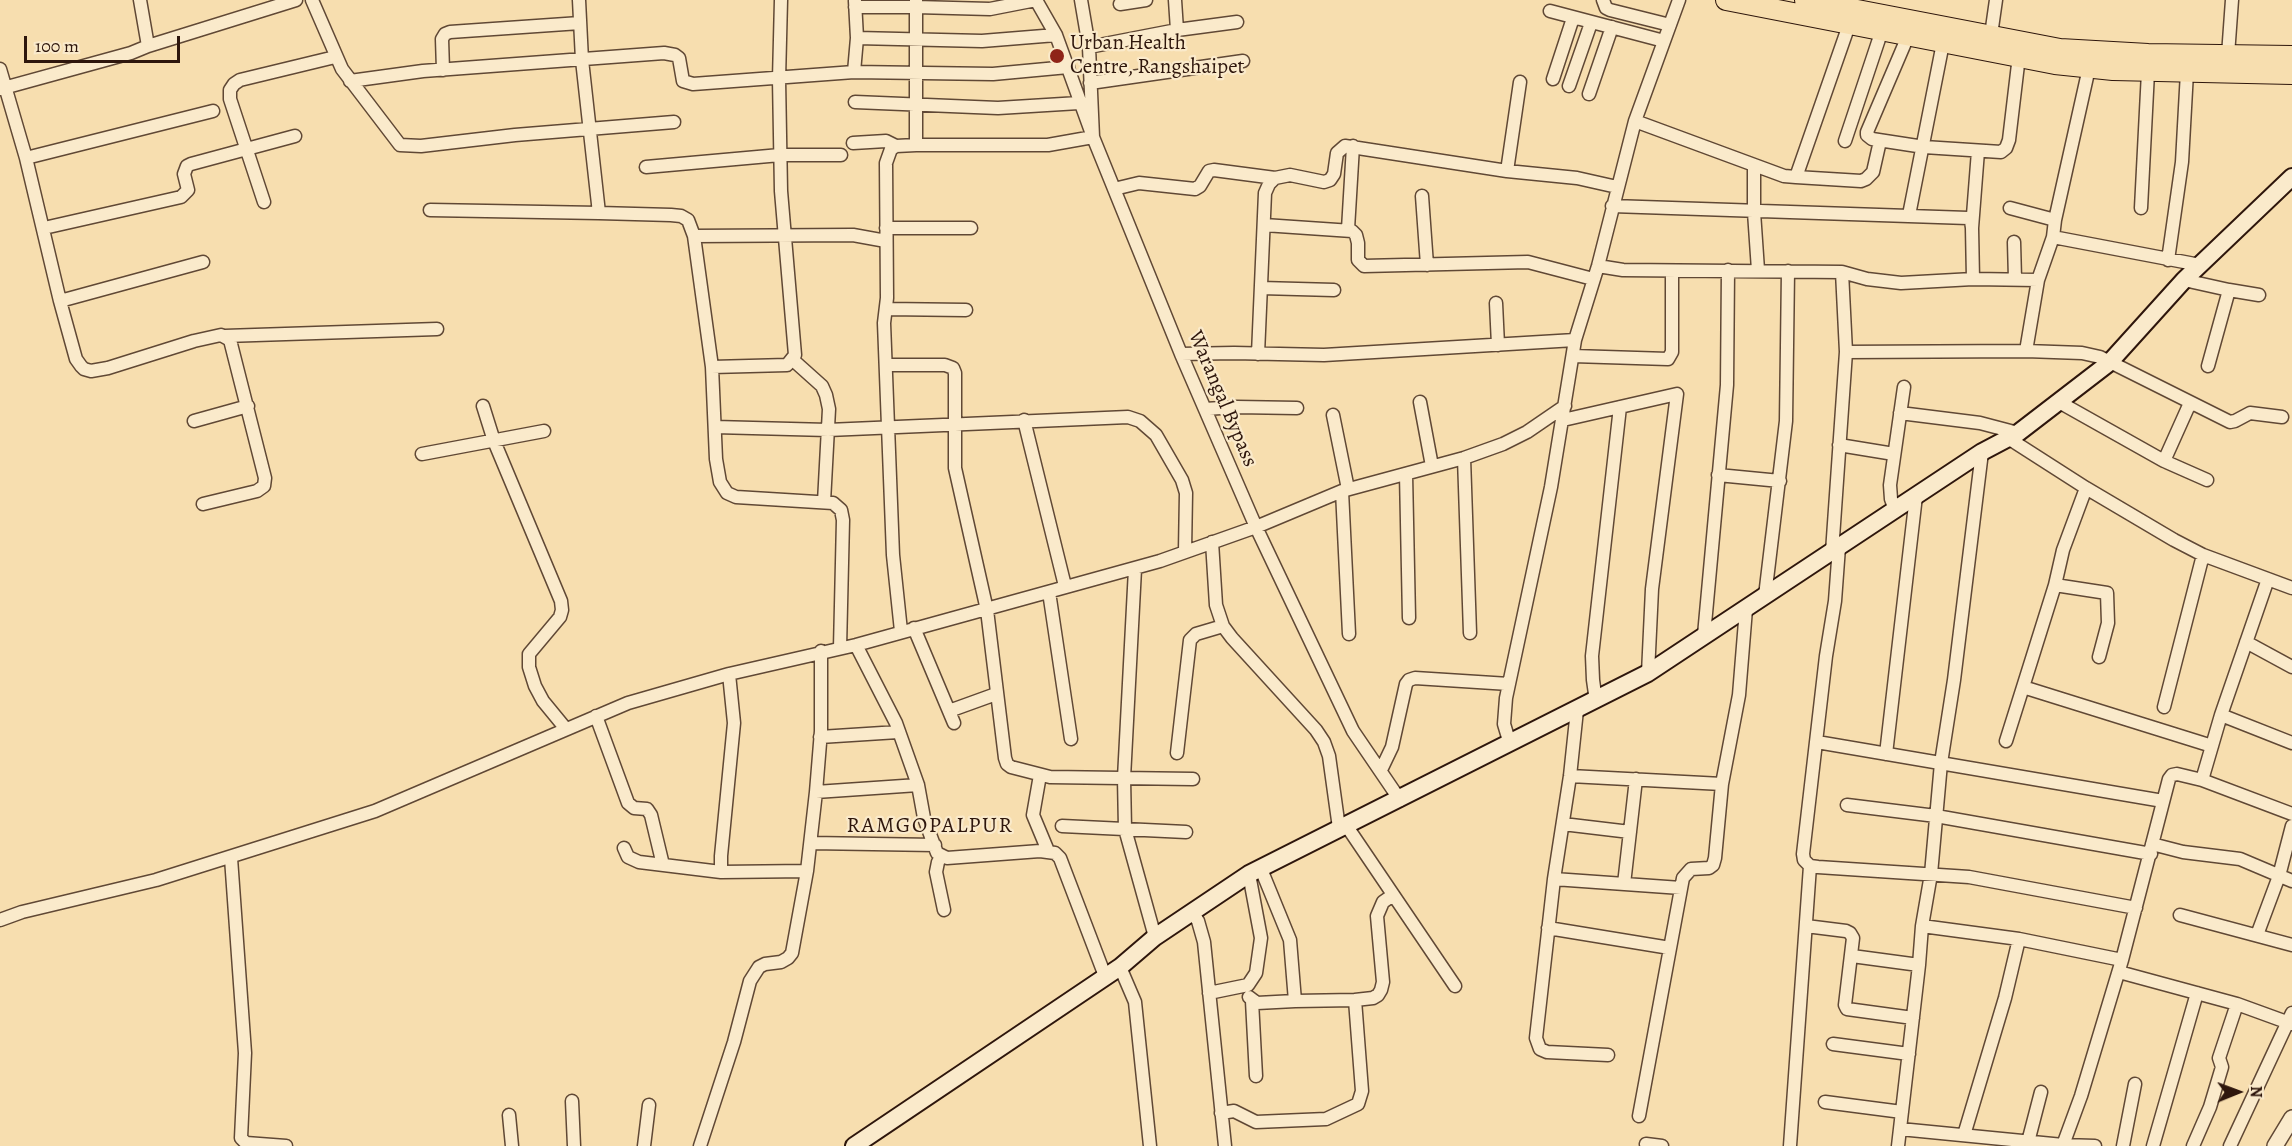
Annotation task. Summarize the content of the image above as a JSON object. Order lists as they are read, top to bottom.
{
  "streets": {
    "street": ["Warangal Bypass"]
  },
  "districts": ["RAMGOPALPUR"],
  "places": ["Urban Health Centre, Rangshaipet"],
  "scale_bar": "100 m",
  "north": "right"
}
